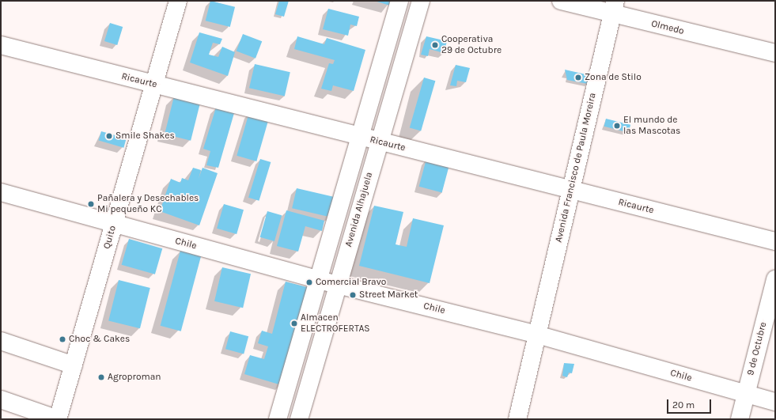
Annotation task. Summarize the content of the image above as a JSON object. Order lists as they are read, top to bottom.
{
  "streets": {
    "street": [
      "Olmedo",
      "Ricaurte",
      "Avenida Francisco de Paula Moreira",
      "Avenida Alhajuela",
      "Quito",
      "Chile",
      "9 de Octubre"
    ]
  },
  "crossings": [
    ["Olmedo", "Avenida Francisco de Paula Moreira"],
    ["Ricaurte", "Avenida Francisco de Paula Moreira"],
    ["Ricaurte", "Avenida Alhajuela"],
    ["Ricaurte", "Quito"],
    ["Avenida Francisco de Paula Moreira", "Chile"],
    ["Avenida Alhajuela", "Chile"],
    ["Quito", "Chile"],
    ["Chile", "9 de Octubre"]
  ],
  "places": [
    "Cooperativa 29 de Octubre",
    "Zona de Stilo",
    "El mundo de las Mascotas",
    "Smile Shakes",
    "Pañalera y Desechables Mi pequeño KC",
    "Comercial Bravo",
    "Street Market",
    "Almacen ELECTROFERTAS",
    "Choc & Cakes",
    "Agroproman"
  ],
  "scale_bar": "20 m"
}
